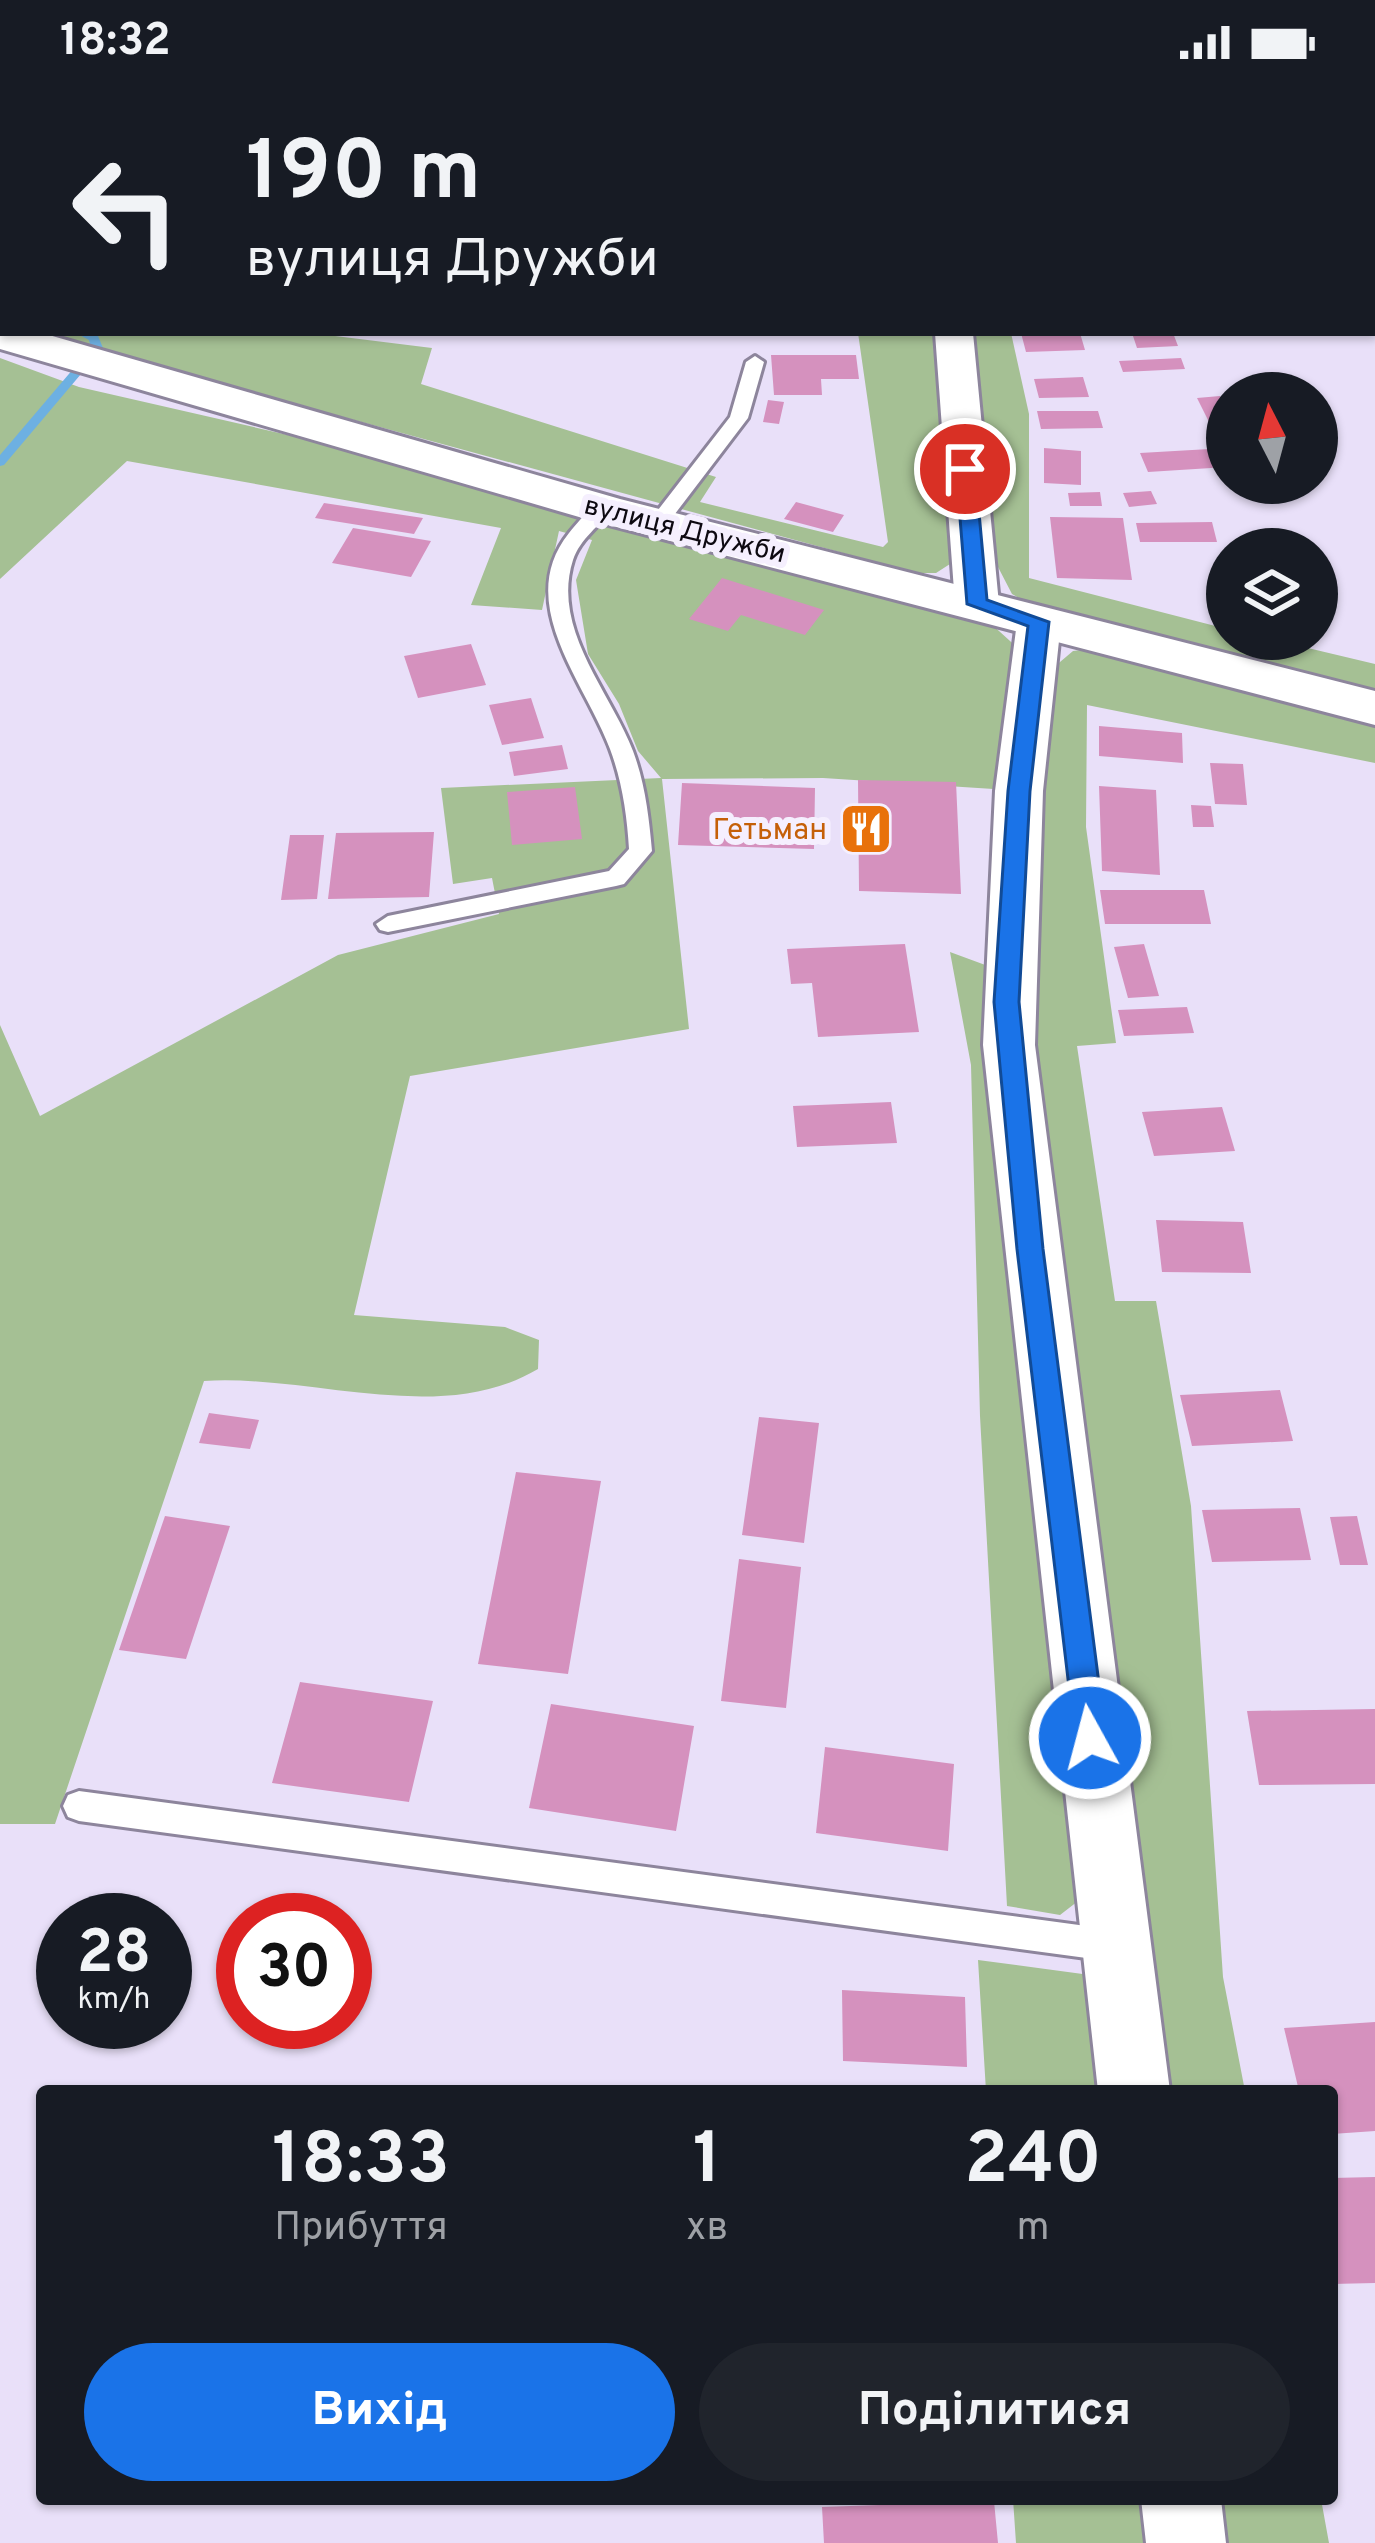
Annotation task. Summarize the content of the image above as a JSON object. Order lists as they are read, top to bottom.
{
  "streets": {
    "street": ["вулиця Дружби"]
  },
  "places": {
    "restaurant": ["Гетьман"]
  },
  "north": "top",
  "page": {
    "status": "18:32",
    "turn": ["190 m", "вулиця Дружби"],
    "speed": "28 km/h",
    "limit": "30",
    "eta": [
      "18:33",
      "Прибуття",
      "1",
      "хв",
      "240",
      "m"
    ],
    "buttons": ["Вихід", "Поділитися"]
  }
}
